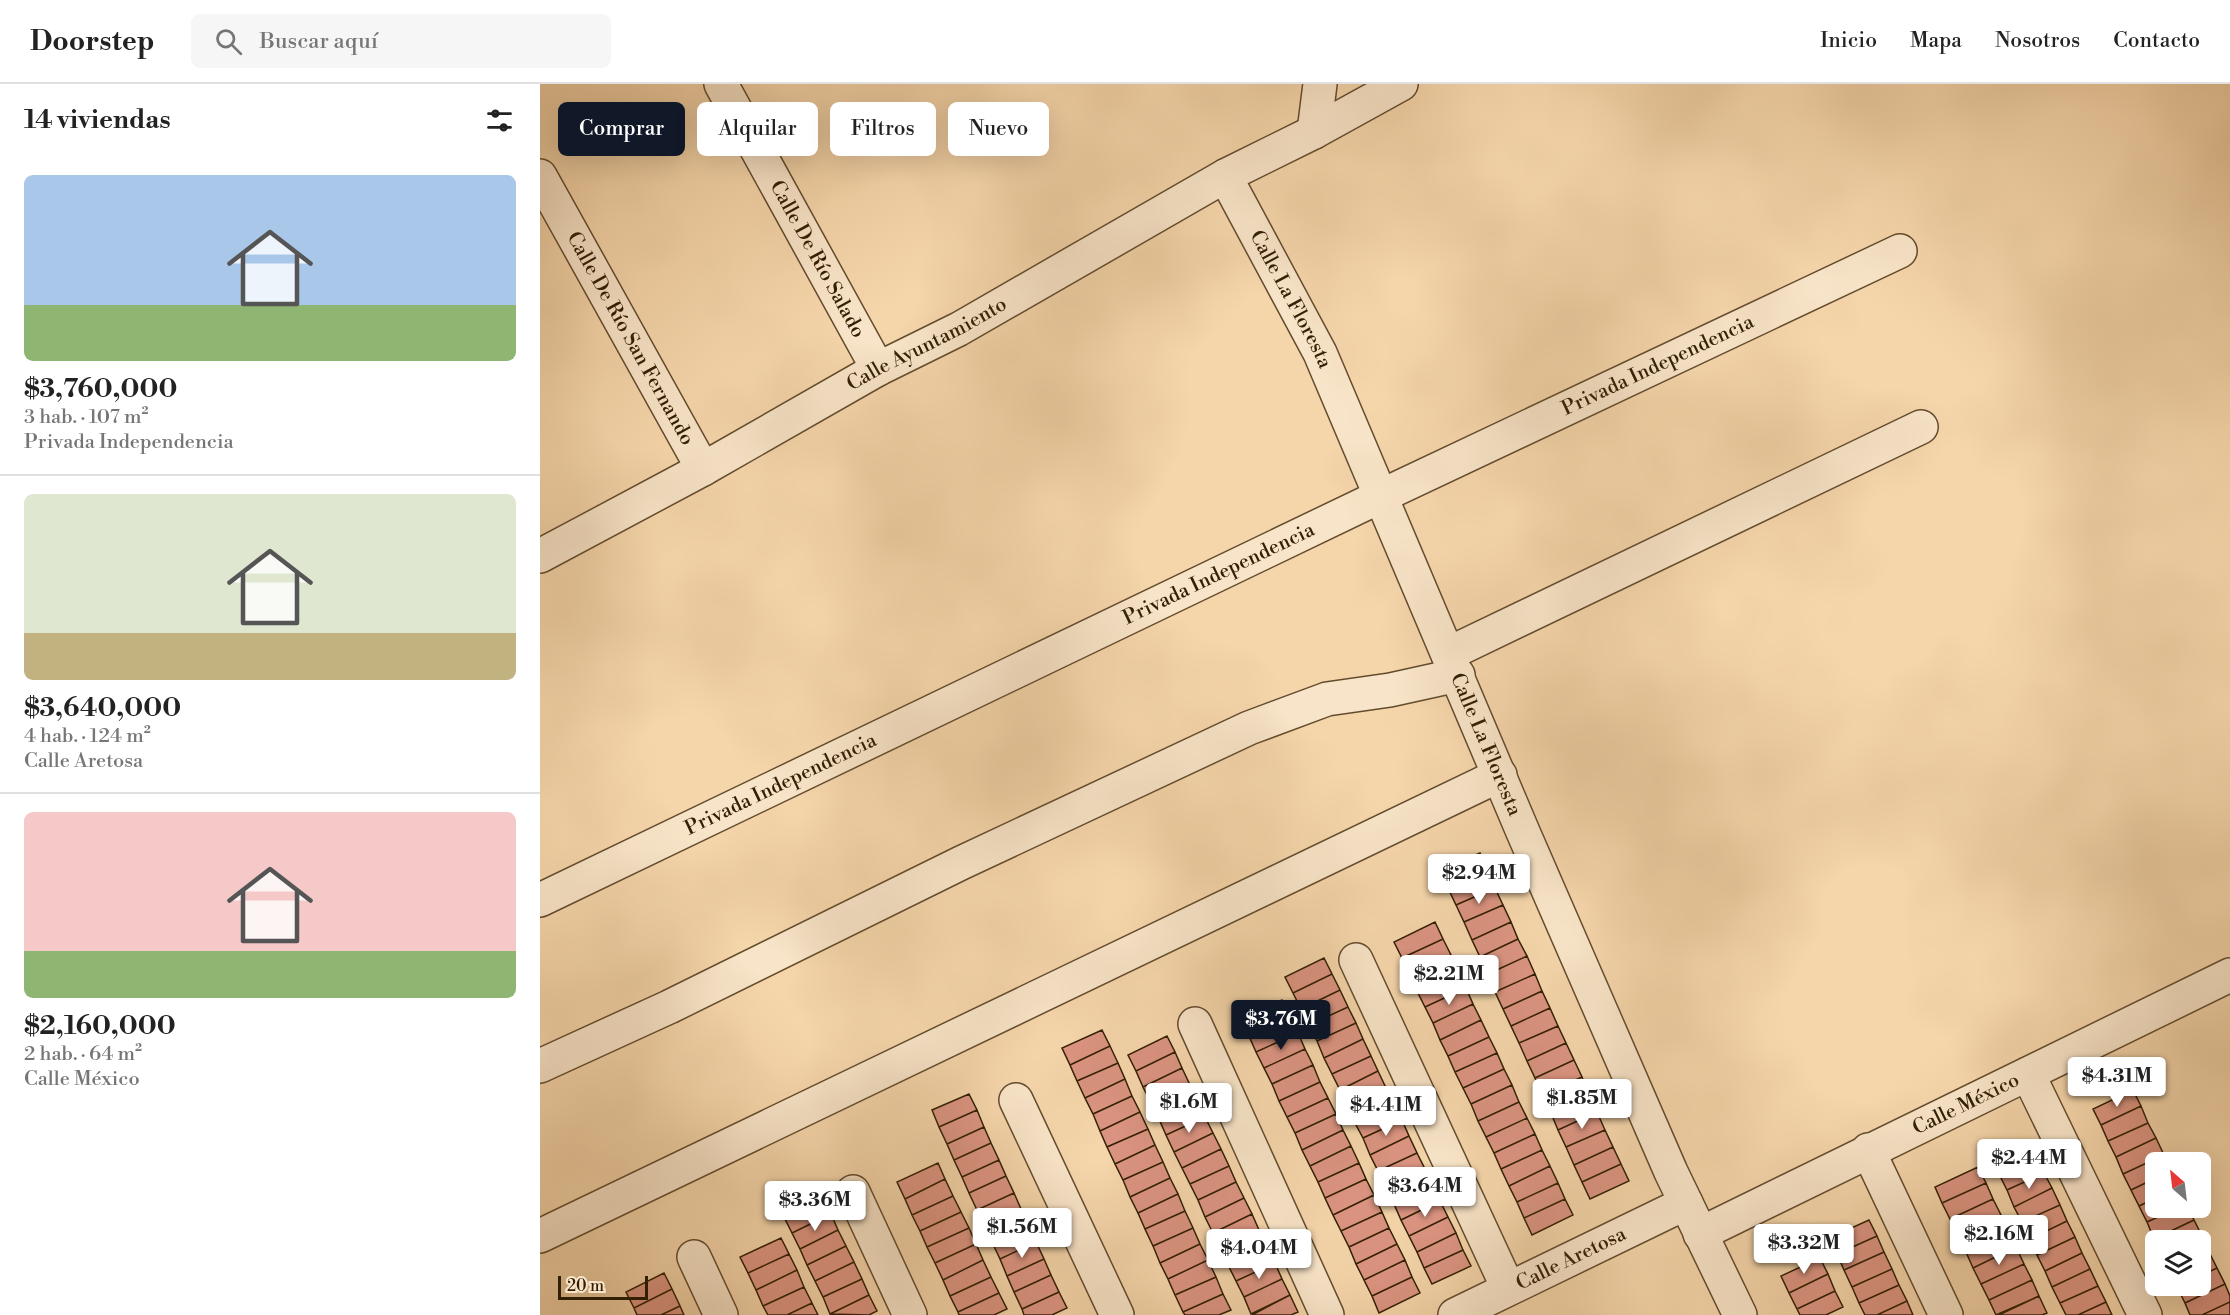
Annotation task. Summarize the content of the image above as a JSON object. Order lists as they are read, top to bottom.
{
  "streets": {
    "street": [
      "Calle De Río Salado",
      "Calle La Floresta",
      "Calle De Río San Fernando",
      "Calle Ayuntamiento",
      "Privada Independencia",
      "Calle México",
      "Calle Aretosa"
    ]
  },
  "crossings": [
    ["Calle De Río Salado", "Calle Ayuntamiento"],
    ["Calle La Floresta", "Calle Ayuntamiento"],
    ["Calle La Floresta", "Privada Independencia"],
    ["Calle La Floresta", "Calle México"],
    ["Calle La Floresta", "Calle Aretosa"],
    ["Calle De Río San Fernando", "Calle Ayuntamiento"]
  ],
  "scale_bar": "20 m",
  "north": "top left",
  "page": {
    "header": "Doorstep",
    "search": "Buscar aquí",
    "nav": [
      "Inicio",
      "Mapa",
      "Nosotros",
      "Contacto"
    ],
    "heading": "14 viviendas",
    "chip": [
      "Comprar",
      "Alquilar",
      "Filtros",
      "Nuevo"
    ],
    "list": [
      {
        "name": "$3,760,000",
        "note": "3 hab. · 107 m² · Privada Independencia"
      },
      {
        "name": "$3,640,000",
        "note": "4 hab. · 124 m² · Calle Aretosa"
      },
      {
        "name": "$2,160,000",
        "note": "2 hab. · 64 m² · Calle México"
      }
    ],
    "price": [
      "$2.94M",
      "$2.21M",
      "$3.76M",
      "$4.31M",
      "$1.85M",
      "$1.6M",
      "$4.41M",
      "$2.44M",
      "$3.64M",
      "$3.36M",
      "$1.56M",
      "$2.16M",
      "$3.32M",
      "$4.04M"
    ],
    "scale": "20 m"
  }
}
